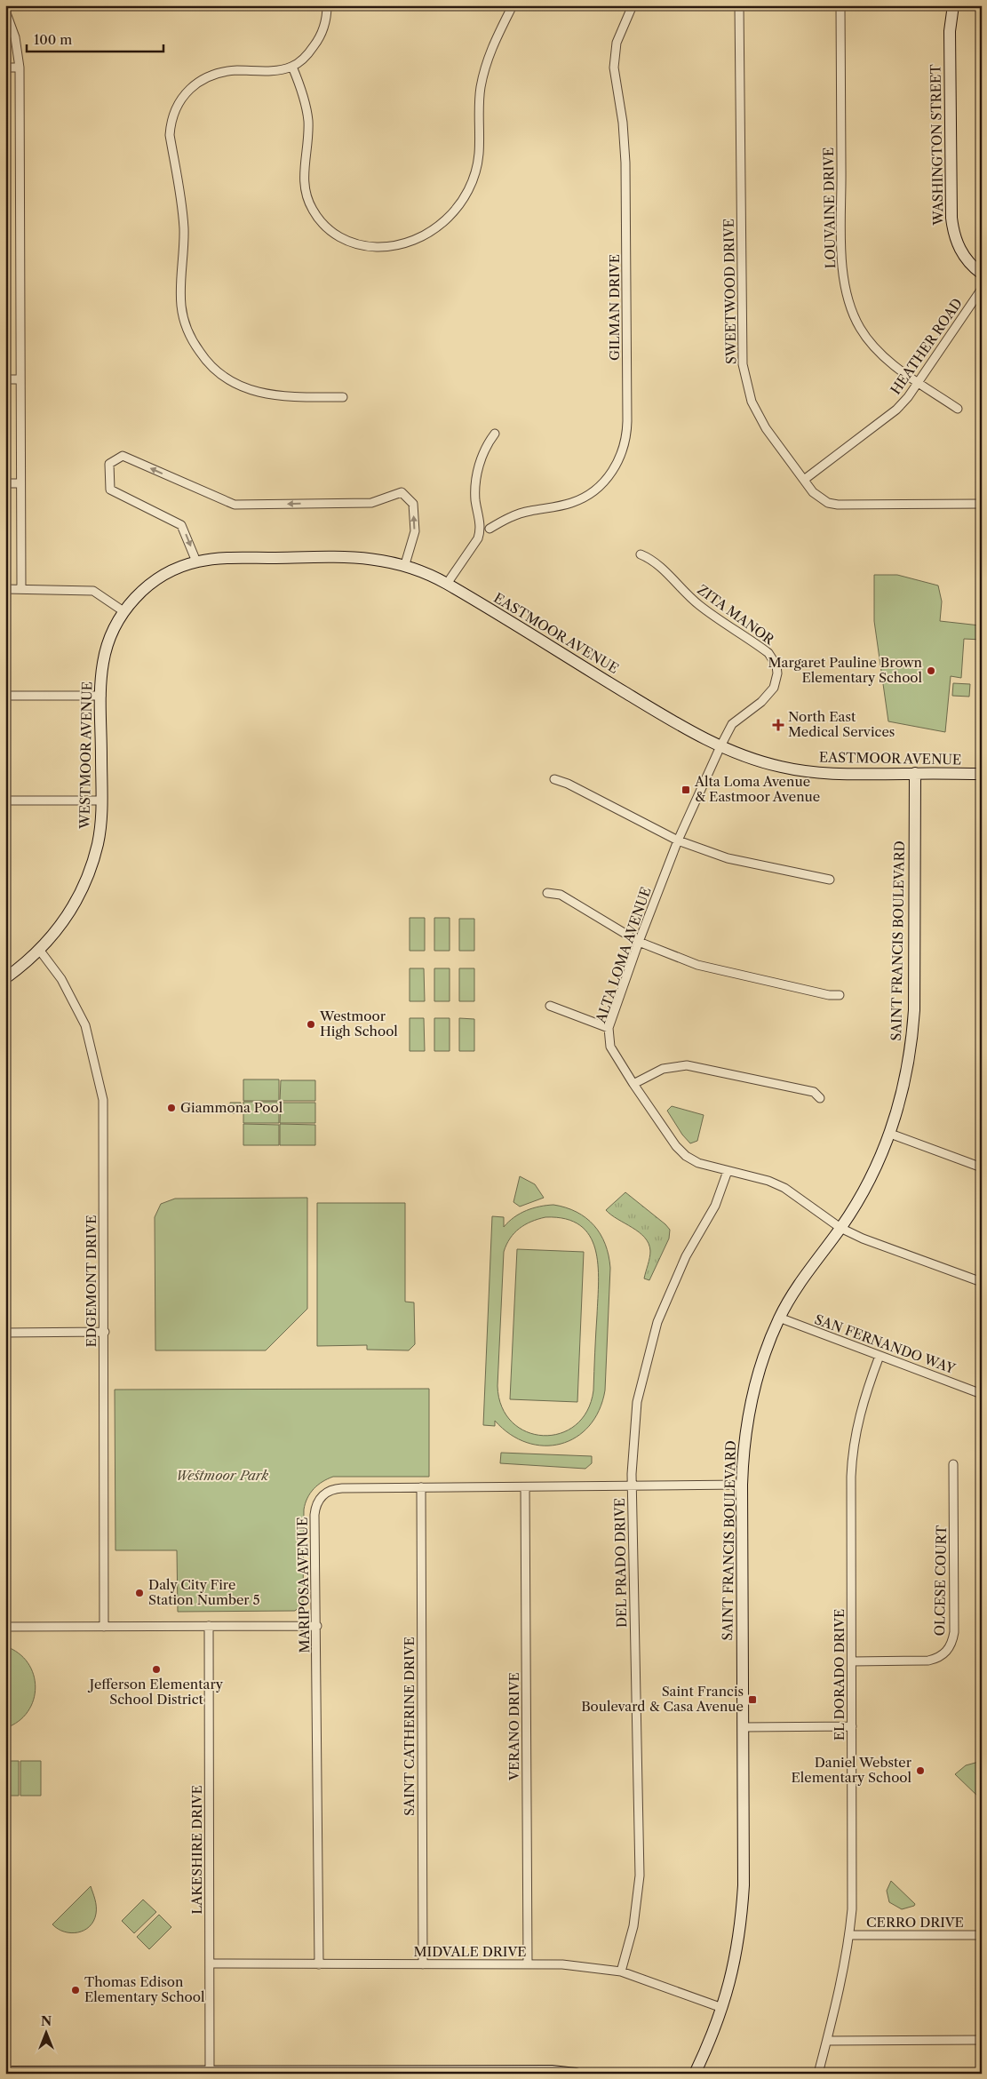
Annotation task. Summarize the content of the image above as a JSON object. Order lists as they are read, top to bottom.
{
  "streets": {
    "street": [
      "WASHINGTON STREET",
      "LOUVAINE DRIVE",
      "SWEETWOOD DRIVE",
      "GILMAN DRIVE",
      "HEATHER ROAD",
      "ZITA MANOR",
      "EASTMOOR AVENUE",
      "WESTMOOR AVENUE",
      "SAINT FRANCIS BOULEVARD",
      "ALTA LOMA AVENUE",
      "EDGEMONT DRIVE",
      "SAN FERNANDO WAY",
      "DEL PRADO DRIVE",
      "OLCESE COURT",
      "MARIPOSA AVENUE",
      "EL DORADO DRIVE",
      "SAINT CATHERINE DRIVE",
      "VERANO DRIVE",
      "LAKESHIRE DRIVE",
      "CERRO DRIVE",
      "MIDVALE DRIVE"
    ]
  },
  "crossings": [
    ["LOUVAINE DRIVE", "HEATHER ROAD"],
    ["SWEETWOOD DRIVE", "HEATHER ROAD"],
    ["ZITA MANOR", "EASTMOOR AVENUE"],
    ["ZITA MANOR", "ALTA LOMA AVENUE"],
    ["EASTMOOR AVENUE", "WESTMOOR AVENUE"],
    ["EASTMOOR AVENUE", "SAINT FRANCIS BOULEVARD"],
    ["EASTMOOR AVENUE", "ALTA LOMA AVENUE"],
    ["WESTMOOR AVENUE", "EDGEMONT DRIVE"],
    ["SAINT FRANCIS BOULEVARD", "ALTA LOMA AVENUE"],
    ["SAINT FRANCIS BOULEVARD", "SAN FERNANDO WAY"],
    ["SAINT FRANCIS BOULEVARD", "MARIPOSA AVENUE"],
    ["SAINT FRANCIS BOULEVARD", "MIDVALE DRIVE"],
    ["ALTA LOMA AVENUE", "DEL PRADO DRIVE"],
    ["SAN FERNANDO WAY", "EL DORADO DRIVE"],
    ["DEL PRADO DRIVE", "MARIPOSA AVENUE"],
    ["DEL PRADO DRIVE", "MIDVALE DRIVE"],
    ["OLCESE COURT", "EL DORADO DRIVE"],
    ["MARIPOSA AVENUE", "SAINT CATHERINE DRIVE"],
    ["MARIPOSA AVENUE", "VERANO DRIVE"],
    ["MARIPOSA AVENUE", "MIDVALE DRIVE"],
    ["EL DORADO DRIVE", "CERRO DRIVE"],
    ["SAINT CATHERINE DRIVE", "MIDVALE DRIVE"],
    ["VERANO DRIVE", "MIDVALE DRIVE"],
    ["LAKESHIRE DRIVE", "MIDVALE DRIVE"]
  ],
  "parks": ["Westmoor Park"],
  "places": {
    "other": [
      "Margaret Pauline Brown Elementary School",
      "Westmoor High School",
      "Giammona Pool",
      "Daly City Fire Station Number 5",
      "Jefferson Elementary School District",
      "Daniel Webster Elementary School",
      "Thomas Edison Elementary School"
    ],
    "health": ["North East Medical Services"],
    "transit": ["Alta Loma Avenue & Eastmoor Avenue", "Saint Francis Boulevard & Casa Avenue"]
  },
  "scale_bar": "100 m",
  "north": "top"
}
